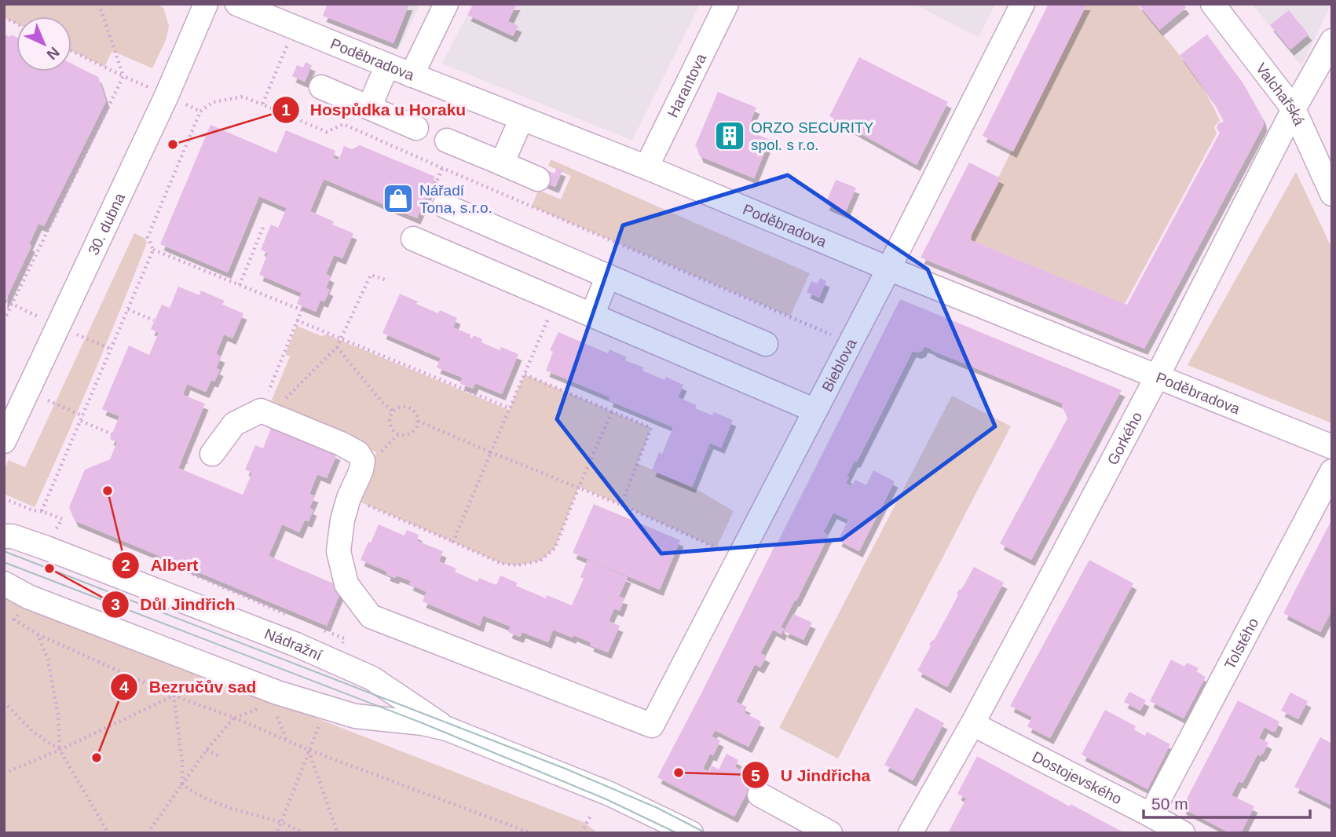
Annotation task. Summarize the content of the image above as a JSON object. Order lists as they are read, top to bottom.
{
  "streets": {
    "street": [
      "Poděbradova",
      "Harantova",
      "Valchařská",
      "30. dubna",
      "Bieblova",
      "Gorkého",
      "Tolstého",
      "Nádražní",
      "Dostojevského"
    ]
  },
  "crossings": [
    ["Poděbradova", "Harantova"],
    ["Poděbradova", "Bieblova"],
    ["Poděbradova", "Gorkého"],
    ["Valchařská", "Gorkého"],
    ["Gorkého", "Dostojevského"],
    ["Tolstého", "Dostojevského"]
  ],
  "places": {
    "building": ["ORZO SECURITY spol. s r.o."],
    "other": [
      "Hospůdka u Horaku",
      "Albert",
      "Důl Jindřich",
      "Bezručův sad",
      "U Jindřicha"
    ],
    "shop": ["Nářadí Tona, s.r.o."]
  },
  "scale_bar": "50 m",
  "north": "bottom right"
}
